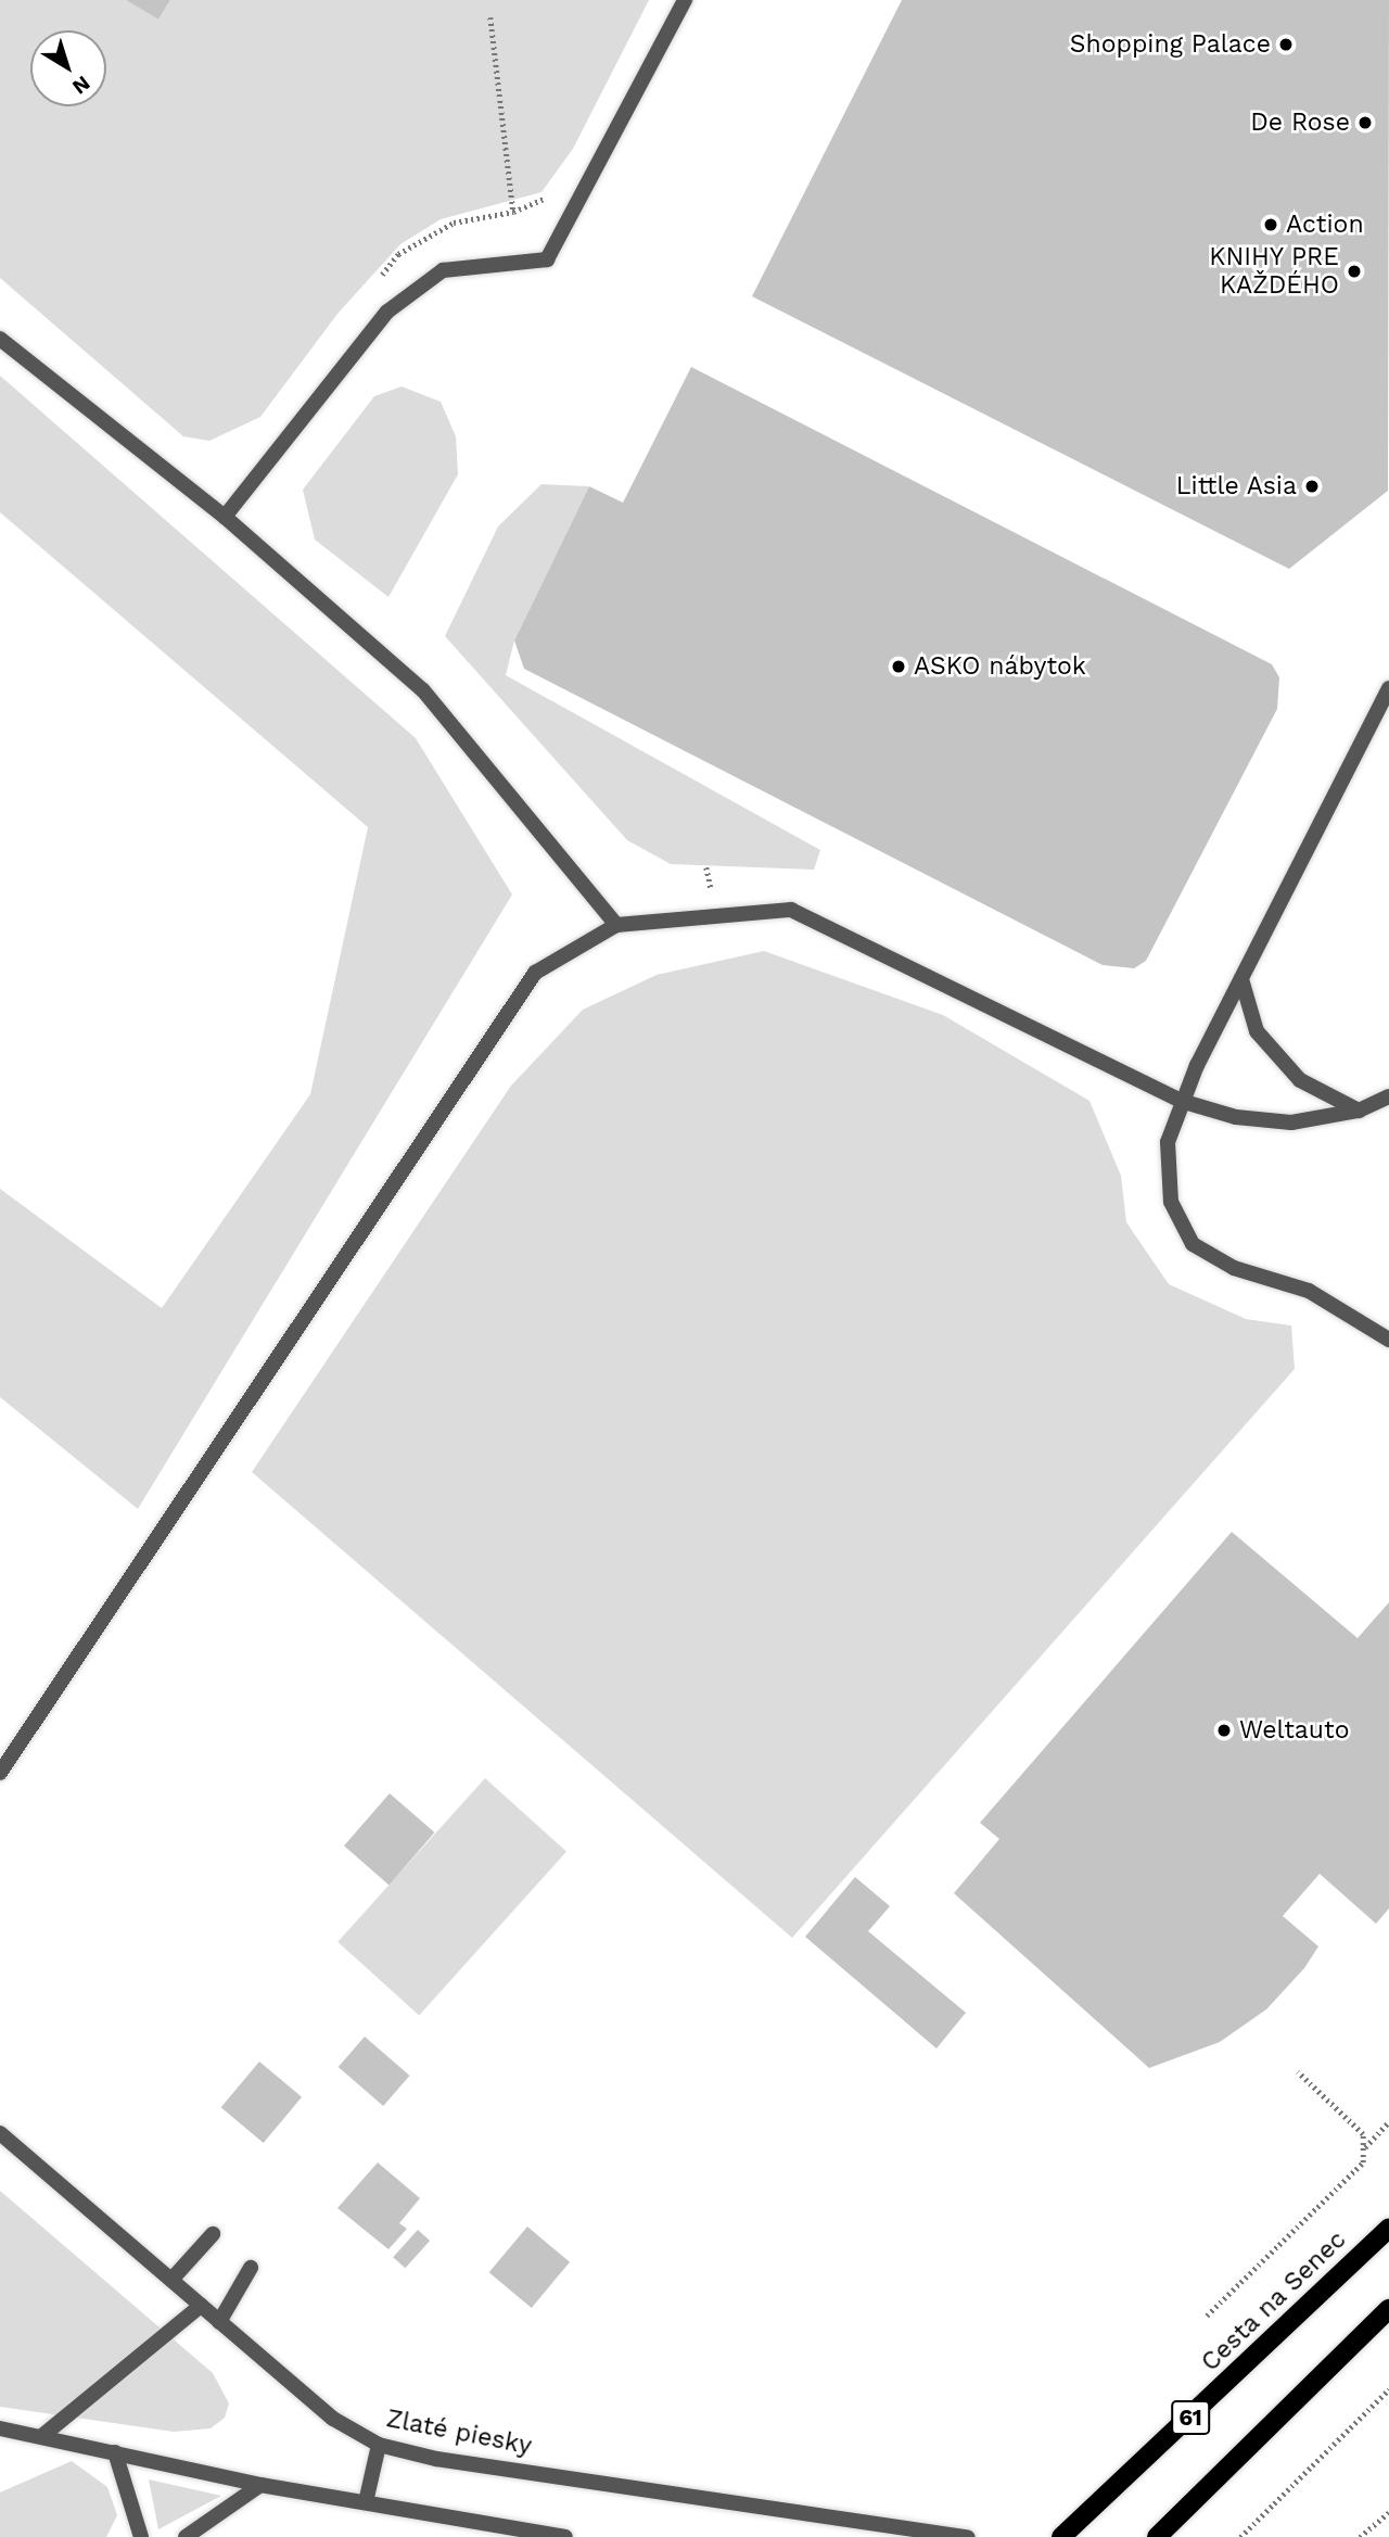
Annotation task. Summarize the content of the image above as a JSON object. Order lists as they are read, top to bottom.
{
  "streets": {
    "main road": ["Cesta na Senec", "61"],
    "street": ["Zlaté piesky"]
  },
  "places": [
    "Shopping Palace",
    "De Rose",
    "Action",
    "KNIHY PRE KAŽDÉHO",
    "Little Asia",
    "ASKO nábytok",
    "Weltauto"
  ],
  "north": "bottom right"
}
